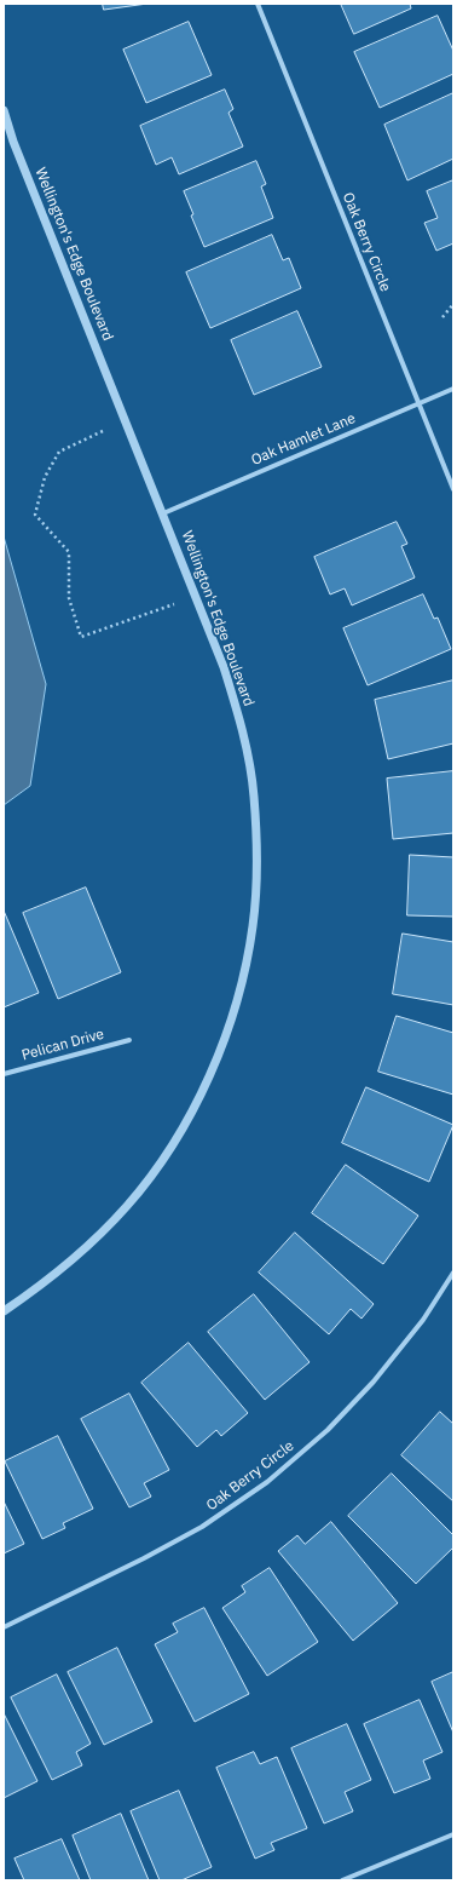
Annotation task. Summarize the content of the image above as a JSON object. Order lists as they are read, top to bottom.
{
  "streets": {
    "street": [
      "Oak Berry Circle",
      "Wellington's Edge Boulevard",
      "Oak Hamlet Lane",
      "Pelican Drive"
    ]
  },
  "crossings": [
    ["Oak Berry Circle", "Oak Hamlet Lane"],
    ["Wellington's Edge Boulevard", "Oak Hamlet Lane"]
  ]
}
